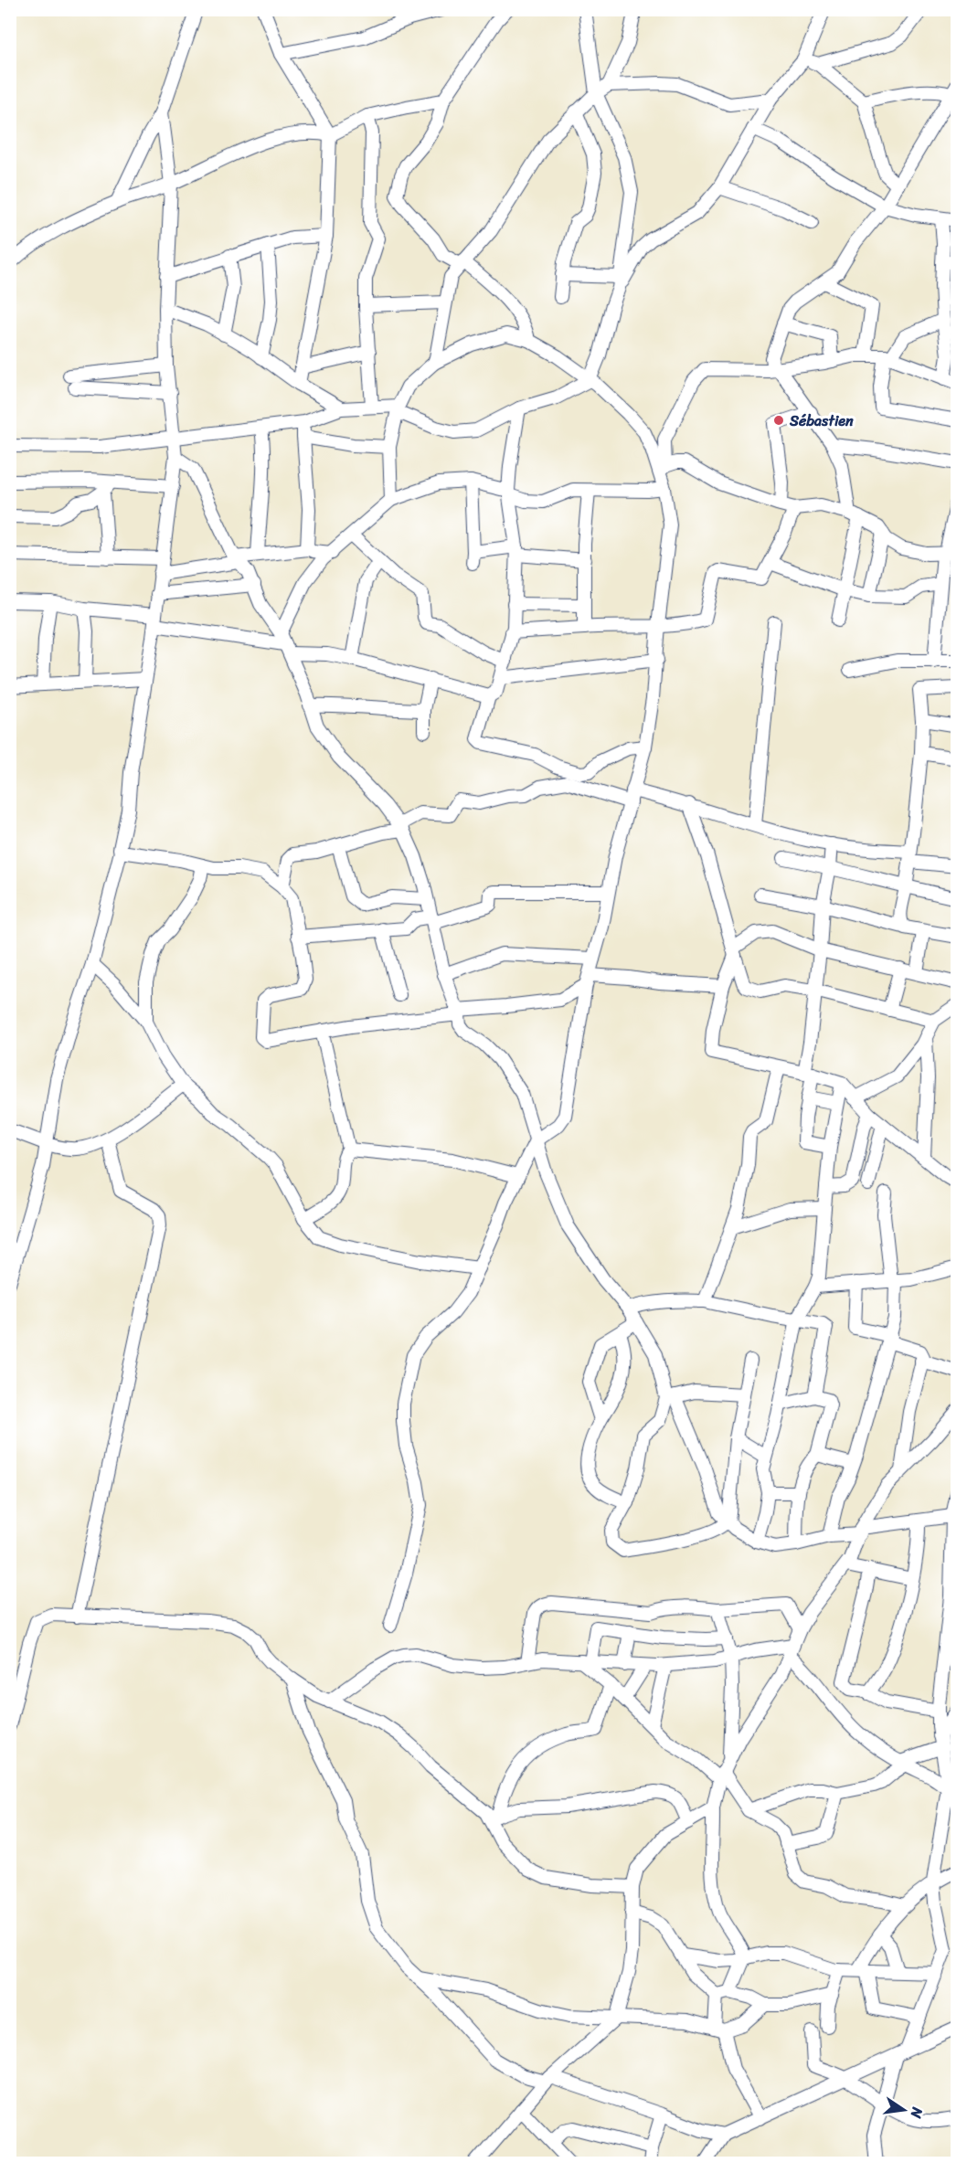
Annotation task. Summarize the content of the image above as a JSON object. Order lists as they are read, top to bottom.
{
  "places": ["Sébastien"],
  "north": "right"
}
